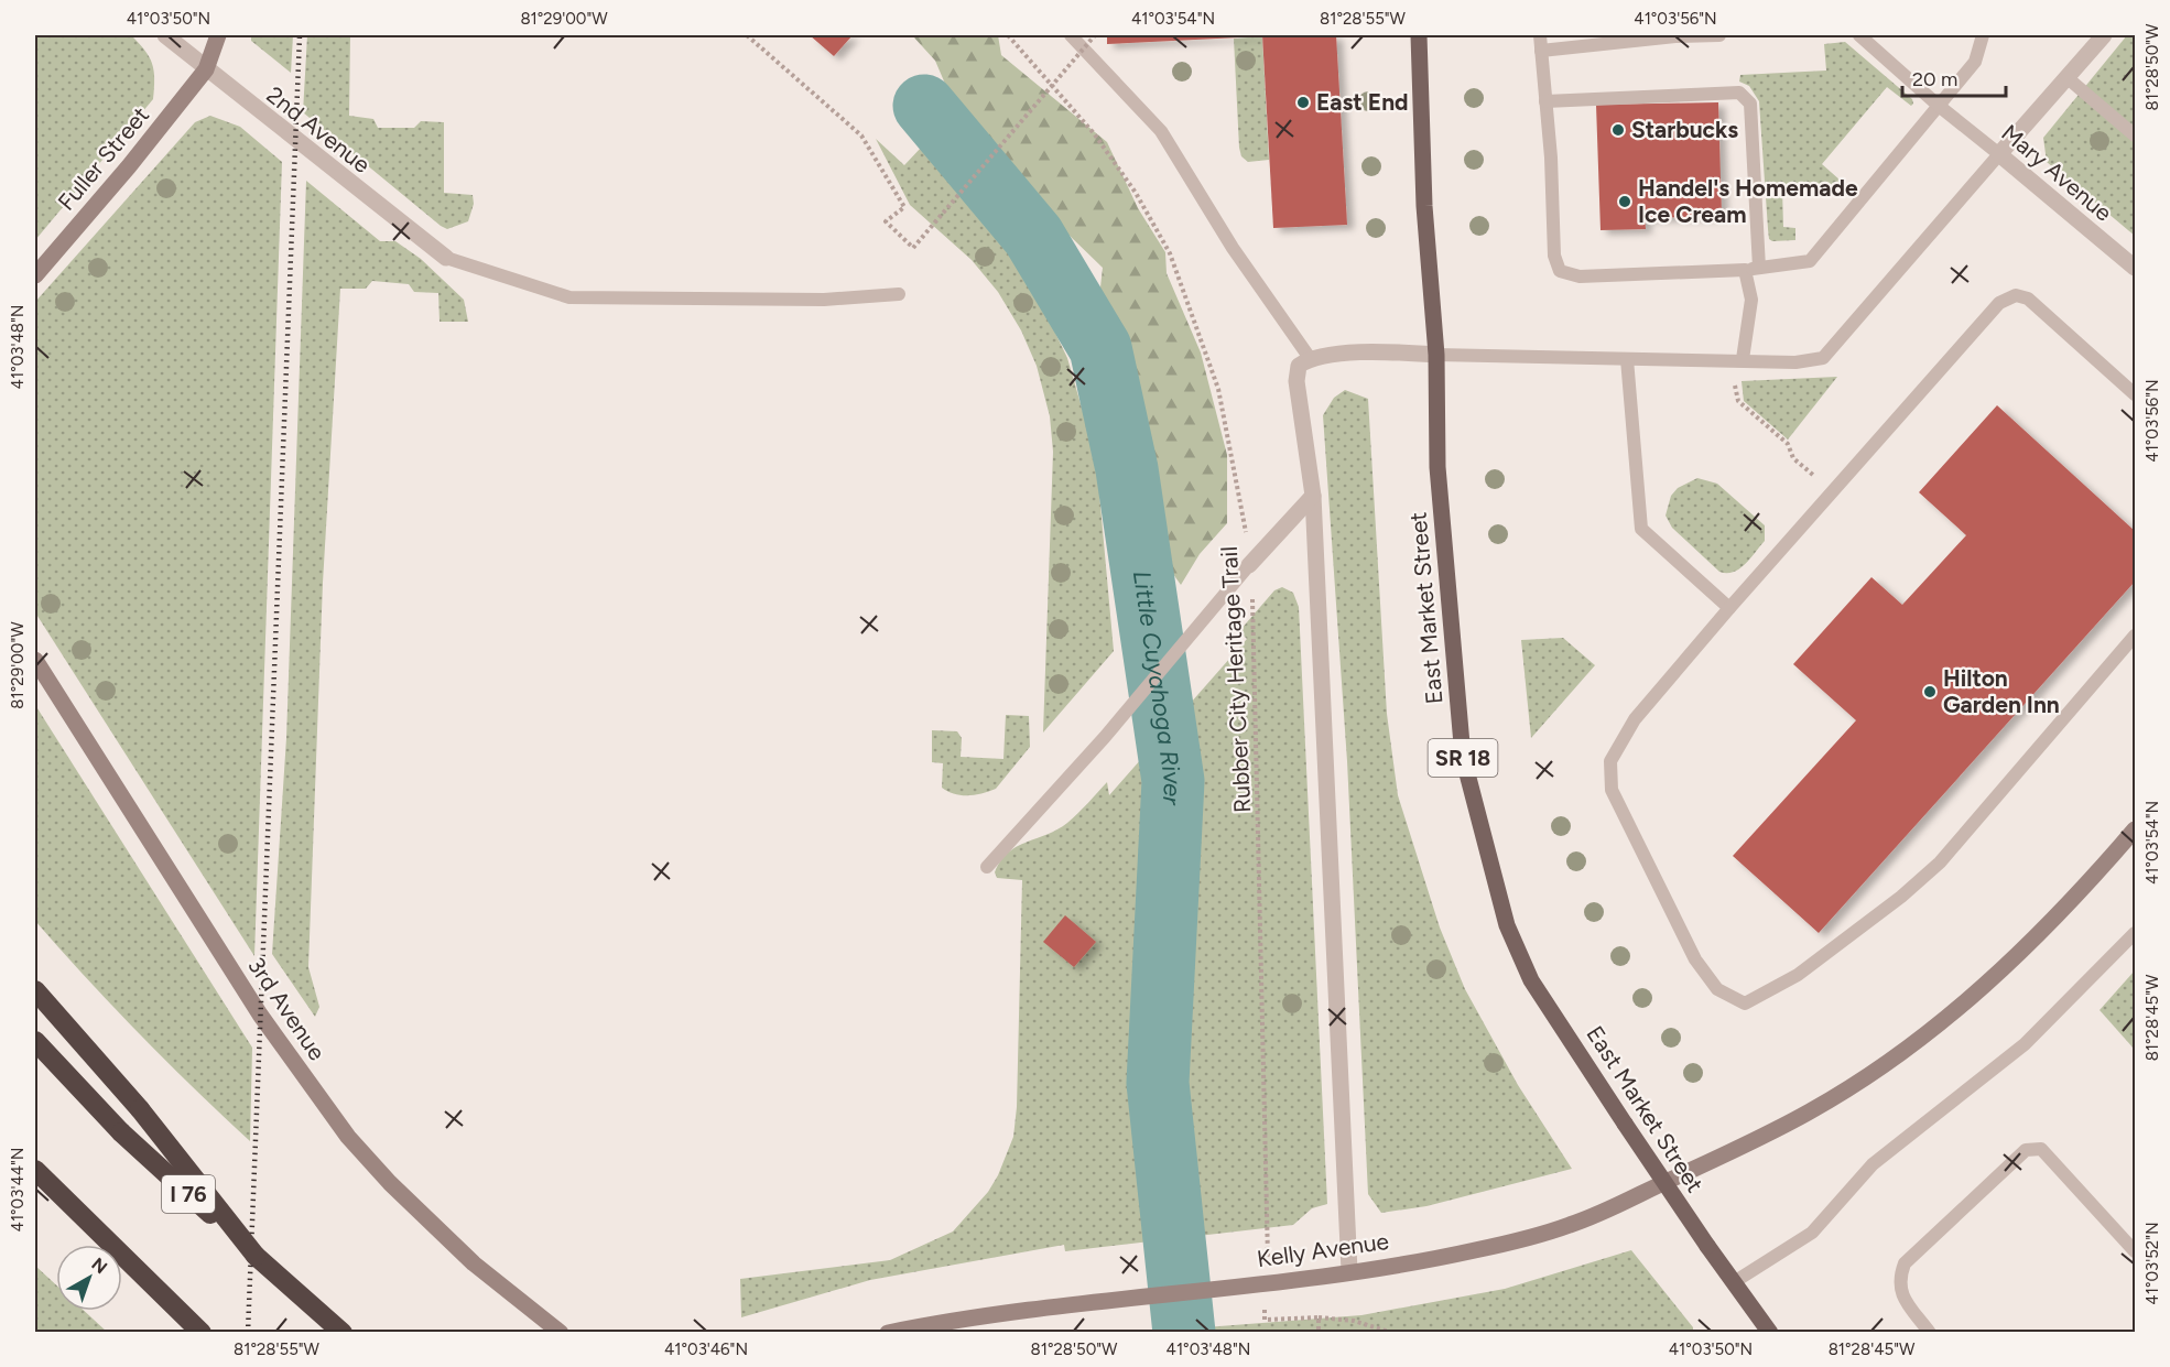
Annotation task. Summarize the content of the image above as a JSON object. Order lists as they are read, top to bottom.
{
  "streets": {
    "highway": ["I 76"],
    "main road": ["East Market Street", "SR 18"],
    "street": [
      "2nd Avenue",
      "Fuller Street",
      "Mary Avenue",
      "3rd Avenue",
      "Kelly Avenue"
    ],
    "path": ["Rubber City Heritage Trail"]
  },
  "crossings": [
    ["2nd Avenue", "Fuller Street"],
    ["Rubber City Heritage Trail", "Kelly Avenue"]
  ],
  "water": ["Little Cuyahoga River"],
  "places": [
    "East End",
    "Starbucks",
    "Handel's Homemade Ice Cream",
    "Hilton Garden Inn"
  ],
  "scale_bar": "20 m",
  "north": "top right",
  "coordinates": [
    "41°03'50\"N",
    "81°29'00\"W",
    "41°03'54\"N",
    "81°28'55\"W",
    "41°03'56\"N",
    "81°28'50\"W",
    "41°03'48\"N",
    "81°28'45\"W",
    "41°03'44\"N",
    "41°03'52\"N",
    "41°03'46\"N"
  ]
}
